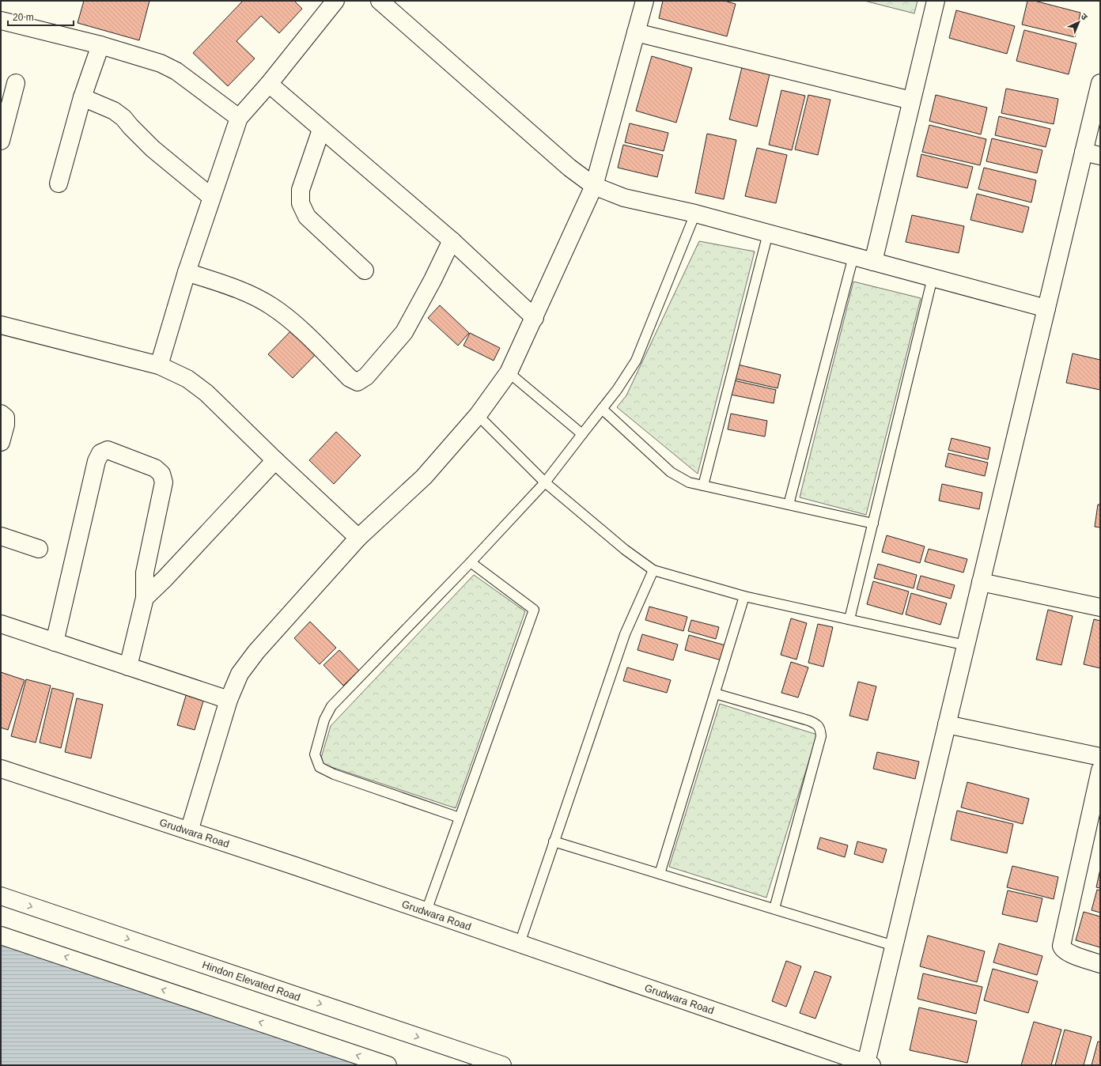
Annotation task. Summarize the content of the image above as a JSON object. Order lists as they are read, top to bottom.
{
  "streets": {
    "main road": ["Grudwara Road", "Hindon Elevated Road"]
  },
  "scale_bar": "20 m",
  "north": "top right"
}
